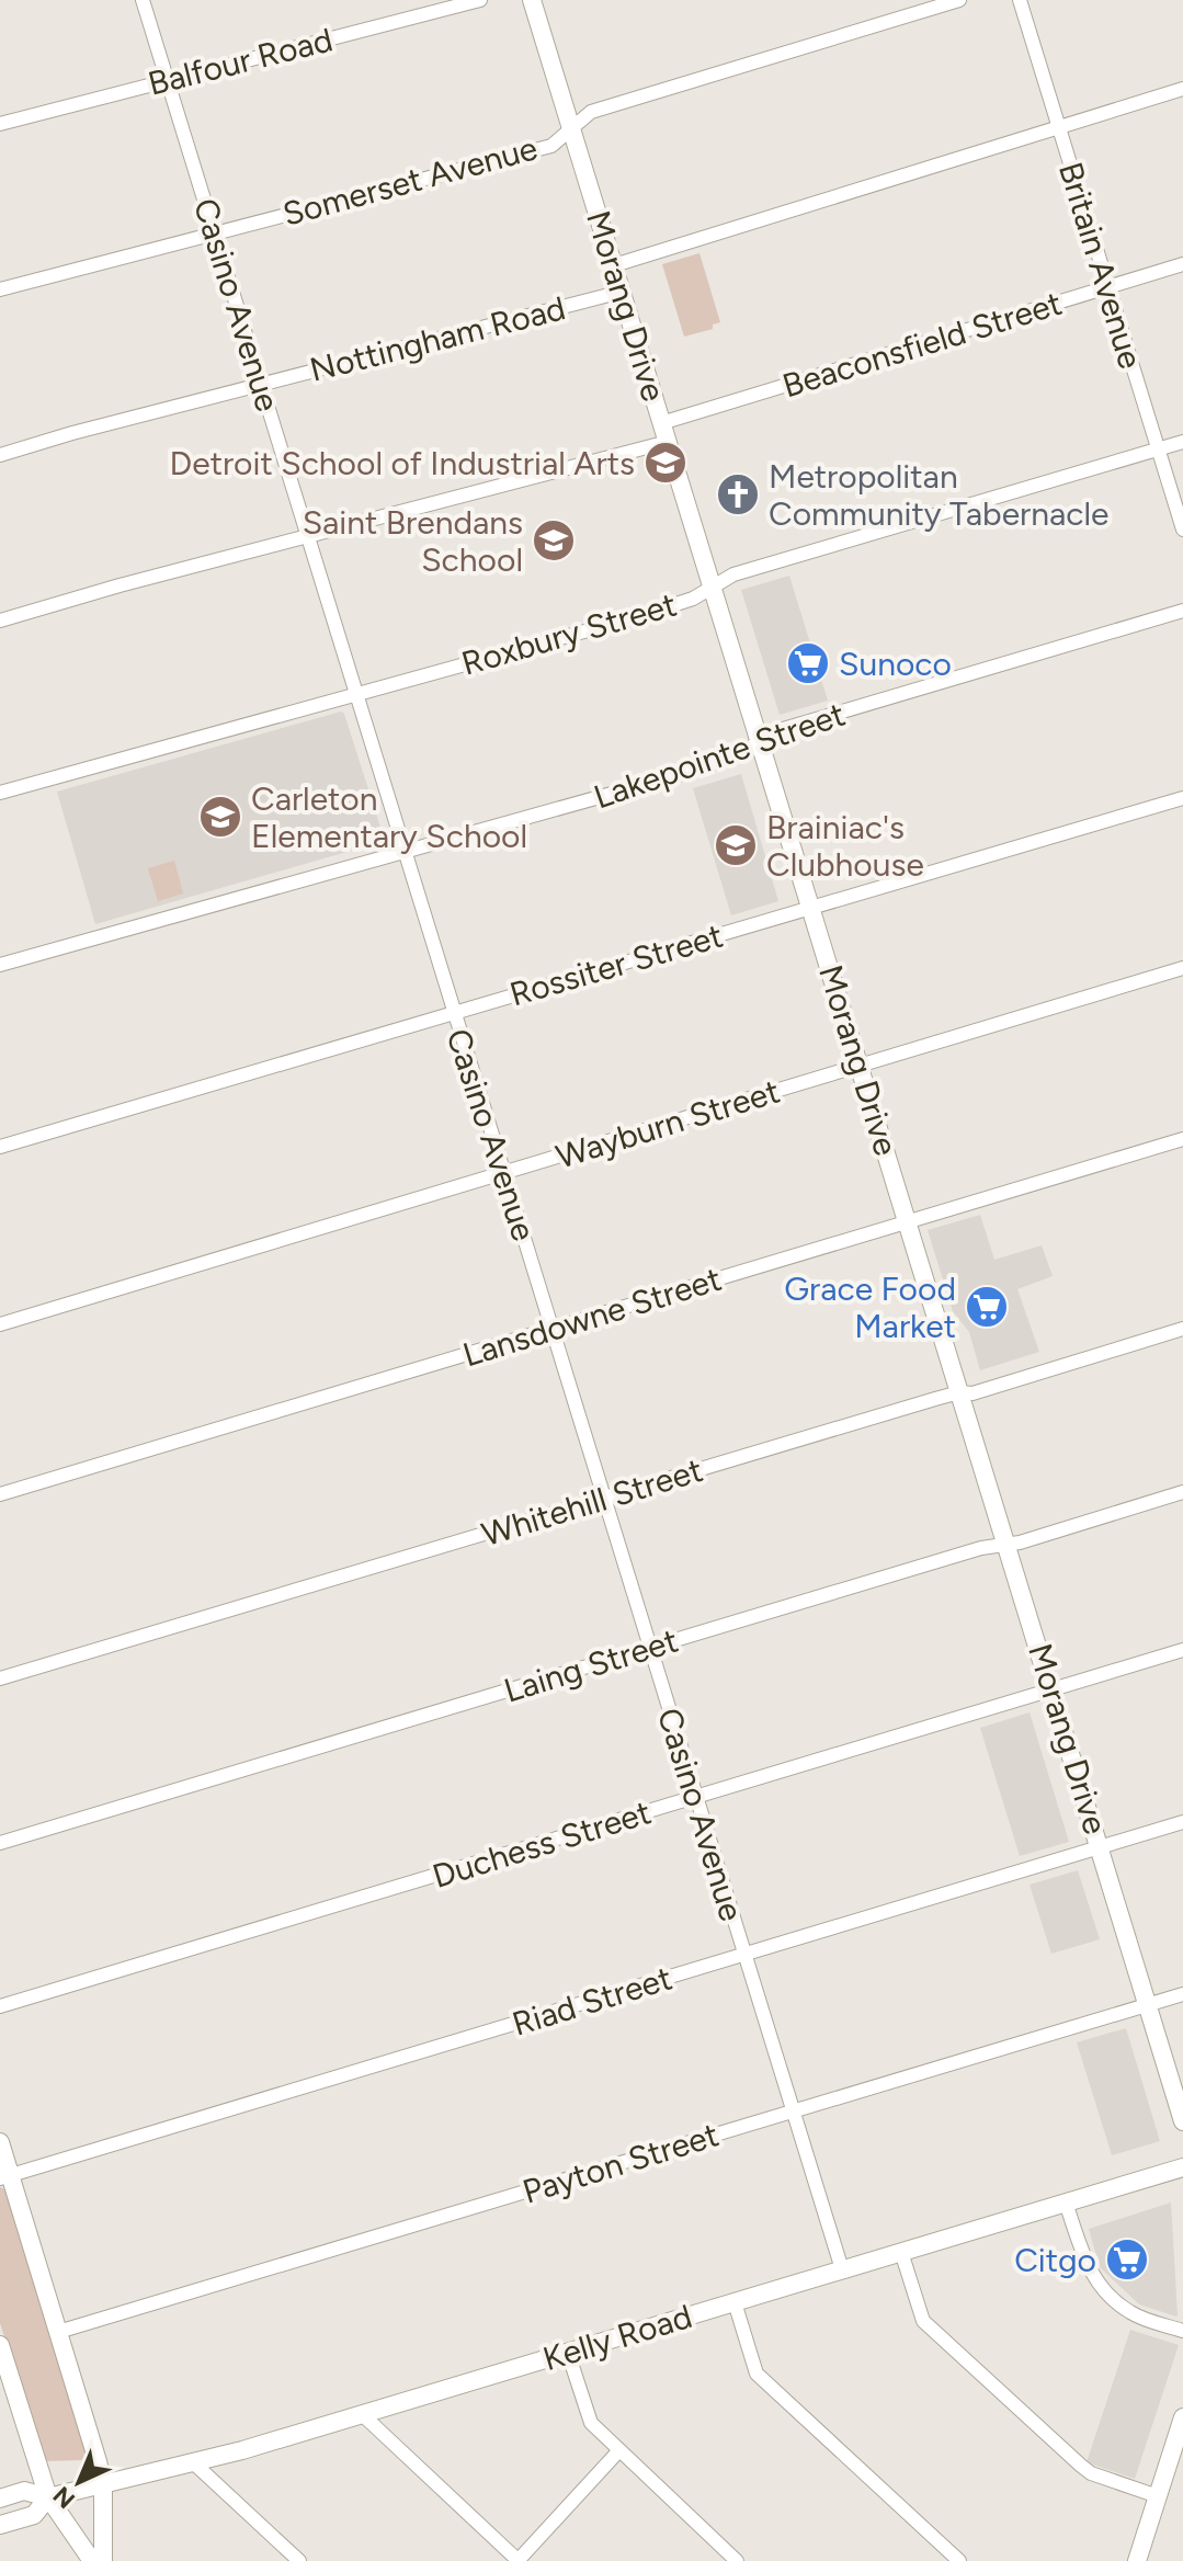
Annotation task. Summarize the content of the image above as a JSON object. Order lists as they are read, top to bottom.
{
  "streets": {
    "street": [
      "Balfour Road",
      "Somerset Avenue",
      "Britain Avenue",
      "Casino Avenue",
      "Morang Drive",
      "Nottingham Road",
      "Beaconsfield Street",
      "Roxbury Street",
      "Lakepointe Street",
      "Rossiter Street",
      "Wayburn Street",
      "Lansdowne Street",
      "Whitehill Street",
      "Laing Street",
      "Duchess Street",
      "Riad Street",
      "Payton Street",
      "Kelly Road"
    ]
  },
  "crossings": [
    ["Balfour Road", "Casino Avenue"],
    ["Somerset Avenue", "Casino Avenue"],
    ["Somerset Avenue", "Morang Drive"],
    ["Britain Avenue", "Beaconsfield Street"],
    ["Britain Avenue", "Roxbury Street"],
    ["Casino Avenue", "Nottingham Road"],
    ["Casino Avenue", "Roxbury Street"],
    ["Casino Avenue", "Lakepointe Street"],
    ["Casino Avenue", "Rossiter Street"],
    ["Casino Avenue", "Wayburn Street"],
    ["Casino Avenue", "Lansdowne Street"],
    ["Casino Avenue", "Whitehill Street"],
    ["Casino Avenue", "Laing Street"],
    ["Casino Avenue", "Duchess Street"],
    ["Casino Avenue", "Riad Street"],
    ["Casino Avenue", "Payton Street"],
    ["Casino Avenue", "Kelly Road"],
    ["Morang Drive", "Nottingham Road"],
    ["Morang Drive", "Beaconsfield Street"],
    ["Morang Drive", "Roxbury Street"],
    ["Morang Drive", "Lakepointe Street"],
    ["Morang Drive", "Rossiter Street"],
    ["Morang Drive", "Wayburn Street"],
    ["Morang Drive", "Lansdowne Street"],
    ["Morang Drive", "Whitehill Street"],
    ["Morang Drive", "Laing Street"],
    ["Morang Drive", "Duchess Street"],
    ["Morang Drive", "Riad Street"],
    ["Morang Drive", "Payton Street"]
  ],
  "places": {
    "school or university": [
      "Detroit School of Industrial Arts",
      "Saint Brendans School",
      "Carleton Elementary School",
      "Brainiac's Clubhouse"
    ],
    "church": ["Metropolitan Community Tabernacle"],
    "supermarket": ["Sunoco", "Grace Food Market", "Citgo"]
  },
  "north": "bottom left"
}
